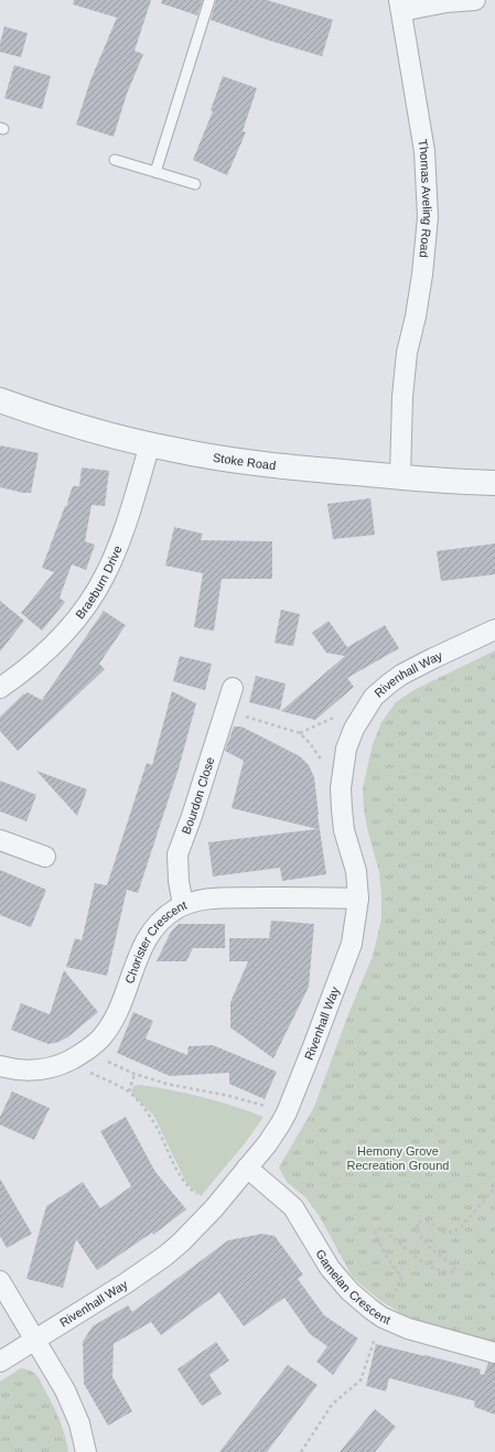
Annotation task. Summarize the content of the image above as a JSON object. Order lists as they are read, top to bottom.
{
  "streets": {
    "street": [
      "Thomas Aveling Road",
      "Stoke Road",
      "Braeburn Drive",
      "Rivenhall Way",
      "Bourdon Close",
      "Chorister Crescent",
      "Gamelan Crescent"
    ]
  },
  "crossings": [
    ["Thomas Aveling Road", "Stoke Road"],
    ["Stoke Road", "Braeburn Drive"],
    ["Rivenhall Way", "Chorister Crescent"],
    ["Rivenhall Way", "Gamelan Crescent"],
    ["Bourdon Close", "Chorister Crescent"]
  ],
  "parks": ["Hemony Grove Recreation Ground"]
}
